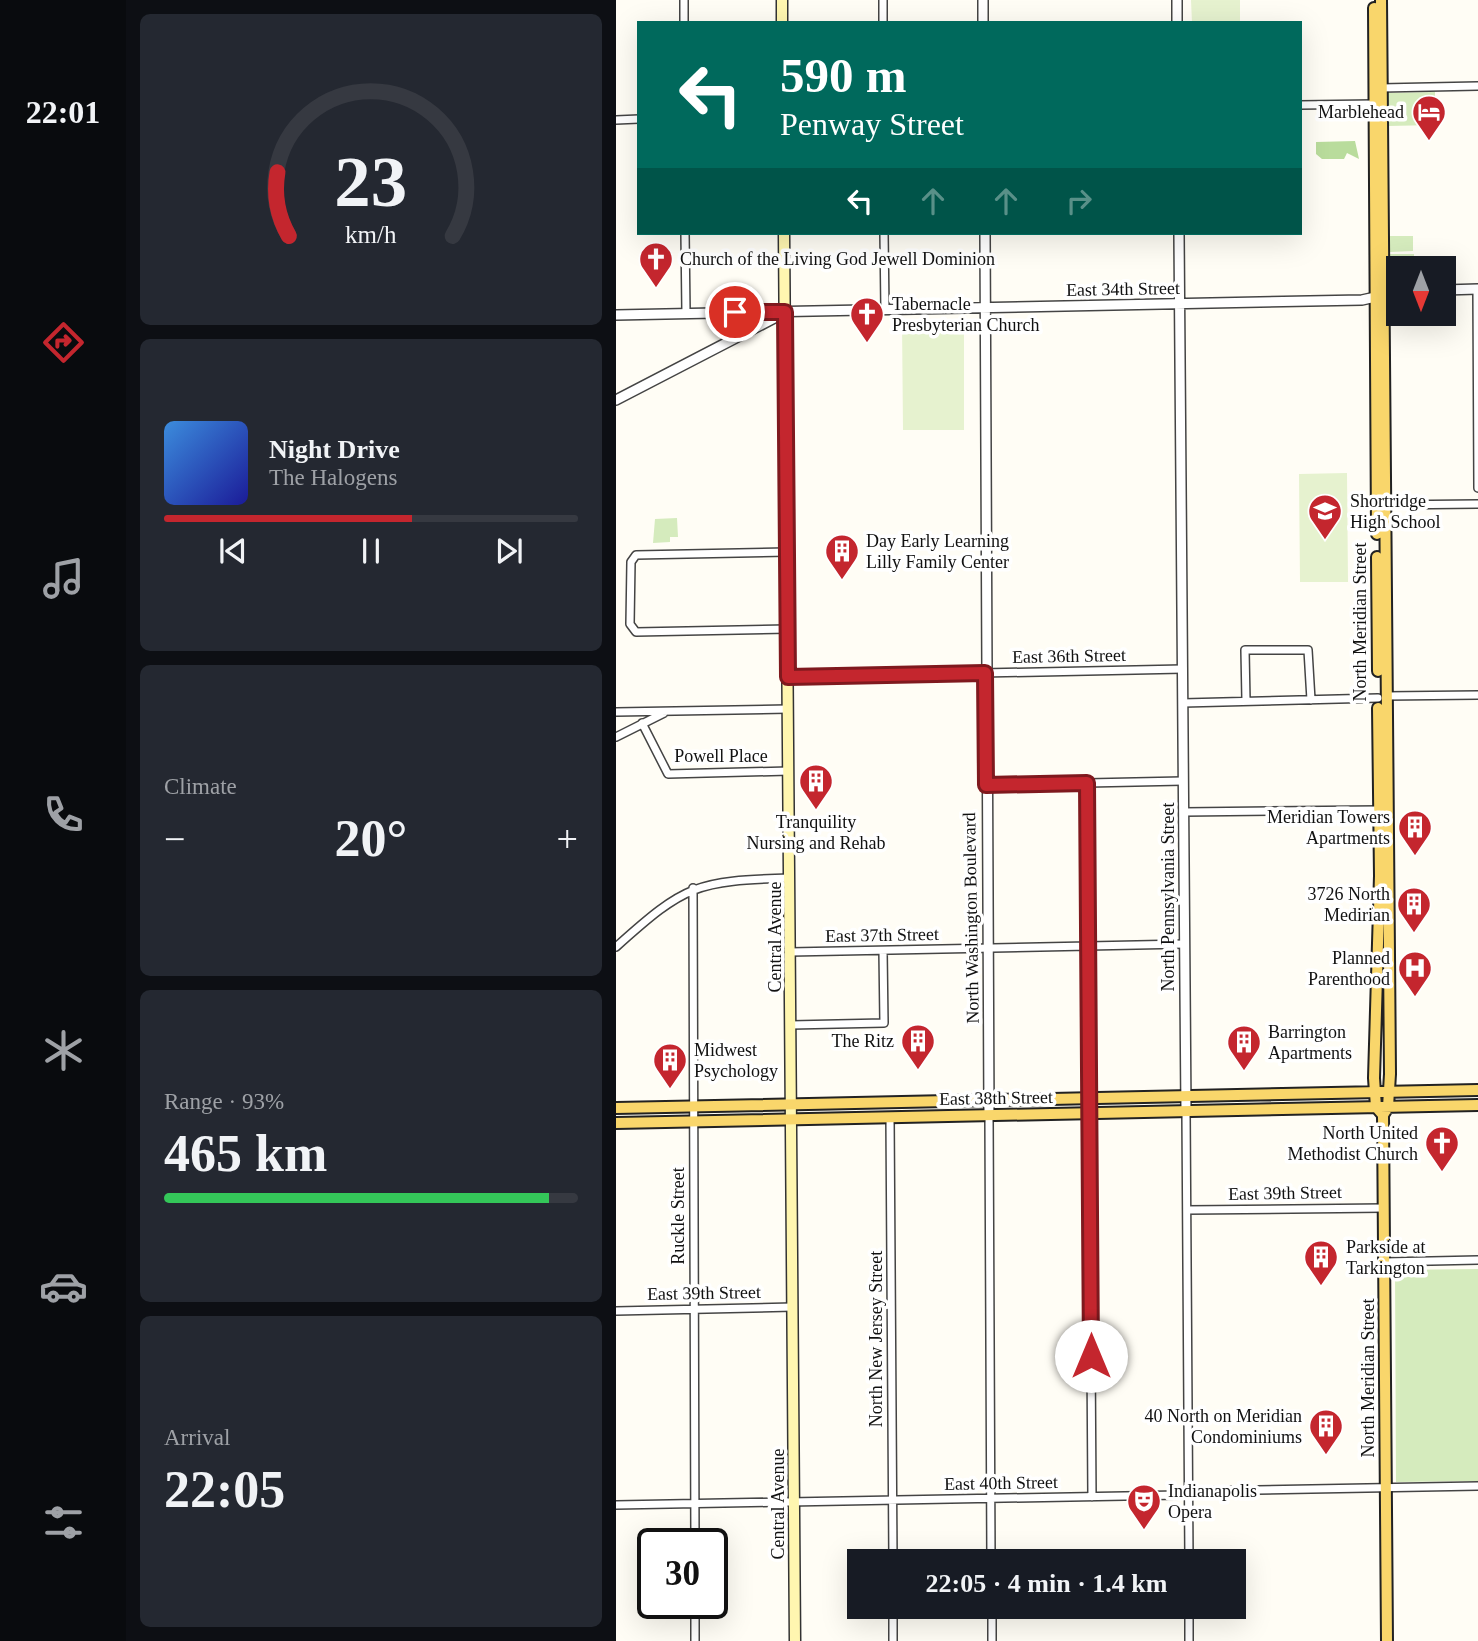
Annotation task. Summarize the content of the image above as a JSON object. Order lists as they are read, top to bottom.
{
  "streets": {
    "main road": ["North Meridian Street", "Central Avenue", "East 38th Street"],
    "street": [
      "East 34th Street",
      "East 36th Street",
      "Powell Place",
      "North Pennsylvania Street",
      "North Washington Boulevard",
      "East 37th Street",
      "East 39th Street",
      "Ruckle Street",
      "North New Jersey Street",
      "East 40th Street"
    ]
  },
  "crossings": [
    ["East 34th Street", "North Meridian Street"],
    ["East 34th Street", "North Pennsylvania Street"],
    ["East 34th Street", "North Washington Boulevard"],
    ["East 34th Street", "Central Avenue"],
    ["North Meridian Street", "East 38th Street"],
    ["North Meridian Street", "East 39th Street"],
    ["North Meridian Street", "East 40th Street"],
    ["East 36th Street", "North Pennsylvania Street"],
    ["East 36th Street", "North Washington Boulevard"],
    ["East 36th Street", "Central Avenue"],
    ["Powell Place", "Central Avenue"],
    ["North Pennsylvania Street", "East 37th Street"],
    ["North Pennsylvania Street", "East 38th Street"],
    ["North Pennsylvania Street", "East 39th Street"],
    ["North Pennsylvania Street", "East 40th Street"],
    ["North Washington Boulevard", "East 37th Street"],
    ["North Washington Boulevard", "East 38th Street"],
    ["North Washington Boulevard", "East 40th Street"],
    ["East 37th Street", "Central Avenue"],
    ["Central Avenue", "East 38th Street"],
    ["Central Avenue", "East 39th Street"],
    ["Central Avenue", "East 40th Street"],
    ["East 38th Street", "Ruckle Street"],
    ["East 38th Street", "North New Jersey Street"],
    ["East 39th Street", "Ruckle Street"],
    ["Ruckle Street", "East 40th Street"],
    ["North New Jersey Street", "East 40th Street"]
  ],
  "places": {
    "hotel": ["Marblehead"],
    "church": ["Church of the Living God Jewell Dominion", "Tabernacle Presbyterian Church", "North United Methodist Church"],
    "school or university": ["Shortridge High School"],
    "building": [
      "Day Early Learning Lilly Family Center",
      "Tranquility Nursing and Rehab",
      "Meridian Towers Apartments",
      "3726 North Medirian",
      "The Ritz",
      "Barrington Apartments",
      "Midwest Psychology",
      "Parkside at Tarkington",
      "40 North on Meridian Condominiums"
    ],
    "hospital": ["Planned Parenthood"],
    "theatre": ["Indianapolis Opera"]
  },
  "north": "bottom",
  "page": {
    "tabs": "22:01",
    "turn": ["590 m", "Penway Street"],
    "song": ["Night Drive", "The Halogens"],
    "tile": [
      "Climate",
      ["Range · 93%", "465 km"],
      ["Arrival", "22:05"]
    ],
    "heat": ["−", "20°", "+"],
    "limit": "30",
    "trip": "22:05 · 4 min · 1.4 km",
    "gauge": ["23", "km/h"]
  }
}
